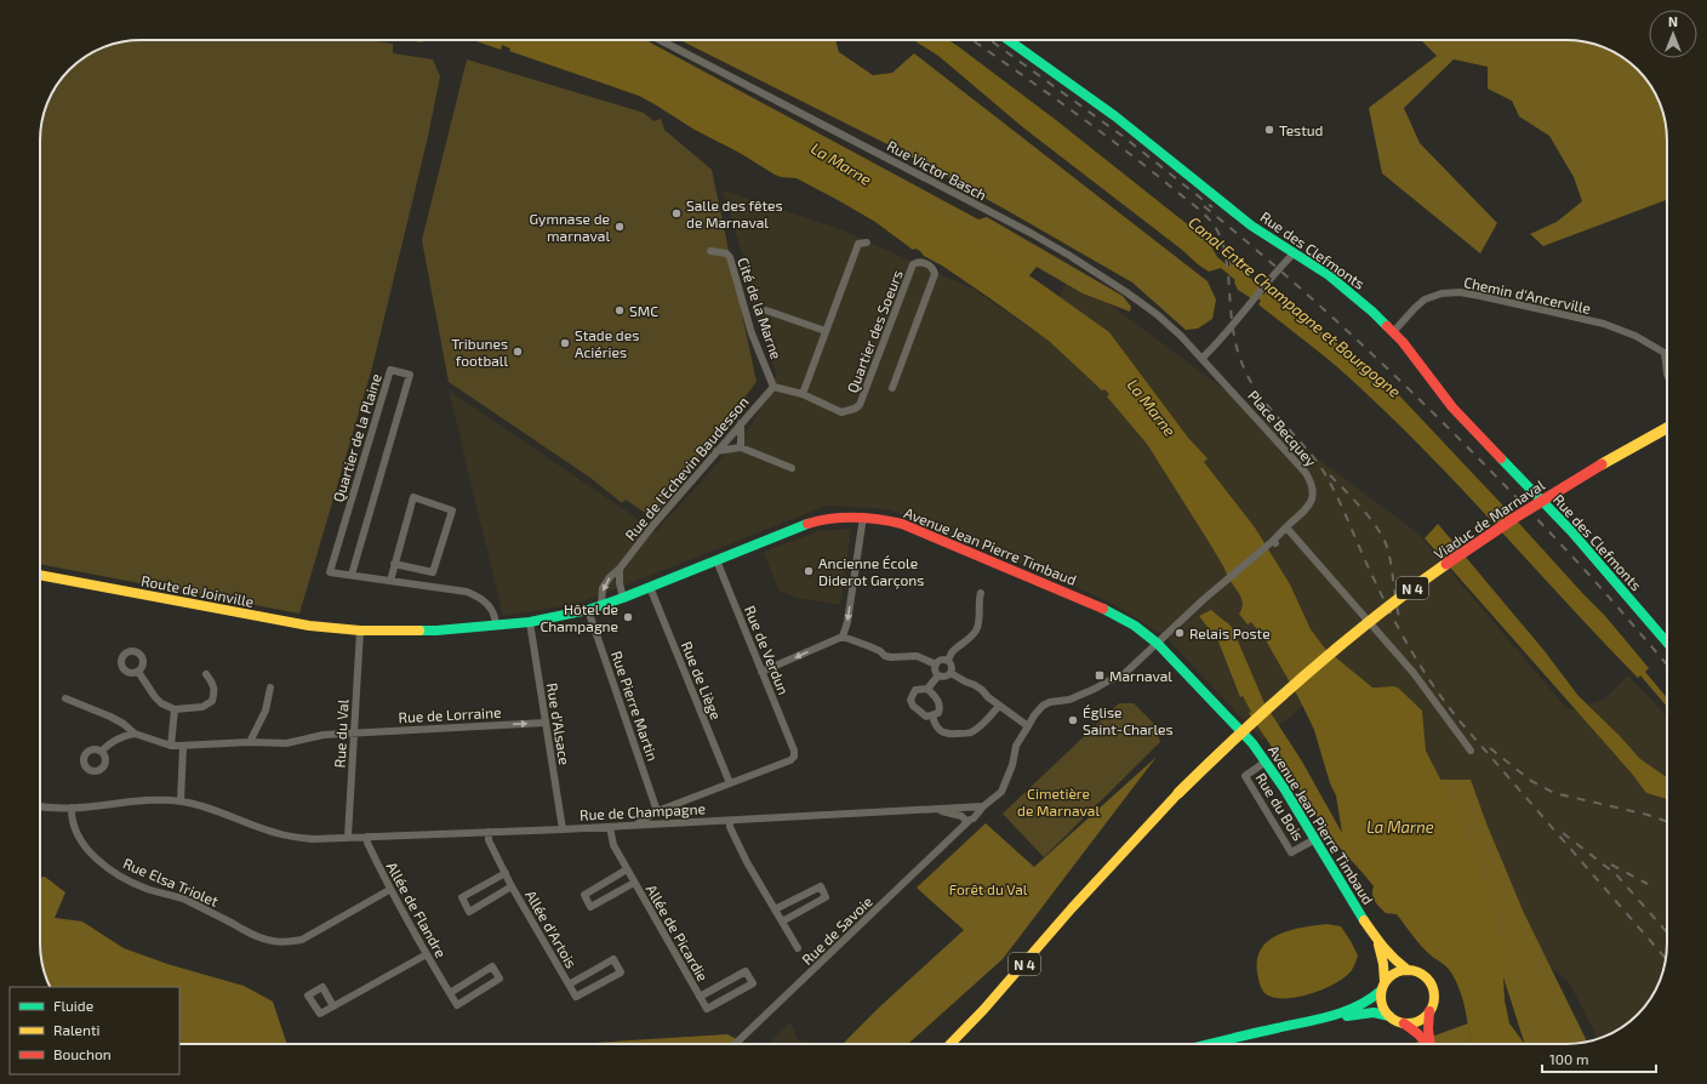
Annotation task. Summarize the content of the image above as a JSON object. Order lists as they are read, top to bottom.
{
  "streets": {
    "main road": [
      "Rue des Clefmonts",
      "Viaduc de Marnaval",
      "Avenue Jean Pierre Timbaud",
      "N 4",
      "Route de Joinville"
    ],
    "street": [
      "Rue Victor Basch",
      "Chemin d'Ancerville",
      "Cité de la Marne",
      "Quartier des Soeurs",
      "Place Becquey",
      "Quartier de la Plaine",
      "Rue de l'Echevin Baudesson",
      "Rue de Verdun",
      "Rue de Liège",
      "Rue Pierre Martin",
      "Rue de Lorraine",
      "Rue d'Alsace",
      "Rue du Val",
      "Rue du Bois",
      "Rue de Champagne",
      "Rue Elsa Triolet",
      "Allée de Flandre",
      "Allée d'Artois",
      "Rue de Savoie",
      "Allée de Picardie"
    ]
  },
  "crossings": [
    ["Rue Victor Basch", "Place Becquey"],
    ["Rue des Clefmonts", "Chemin d'Ancerville"],
    ["Cité de la Marne", "Quartier des Soeurs"],
    ["Cité de la Marne", "Rue de l'Echevin Baudesson"],
    ["Quartier des Soeurs", "Rue de l'Echevin Baudesson"],
    ["Place Becquey", "Avenue Jean Pierre Timbaud"],
    ["Place Becquey", "Rue de Savoie"],
    ["Rue de l'Echevin Baudesson", "Avenue Jean Pierre Timbaud"],
    ["Viaduc de Marnaval", "N 4"],
    ["Avenue Jean Pierre Timbaud", "Route de Joinville"],
    ["Avenue Jean Pierre Timbaud", "Rue de Verdun"],
    ["Avenue Jean Pierre Timbaud", "Rue de Liège"],
    ["Avenue Jean Pierre Timbaud", "Rue Pierre Martin"],
    ["Avenue Jean Pierre Timbaud", "Rue d'Alsace"],
    ["Avenue Jean Pierre Timbaud", "Rue du Val"],
    ["Avenue Jean Pierre Timbaud", "Rue du Bois"],
    ["Avenue Jean Pierre Timbaud", "Rue de Savoie"],
    ["Route de Joinville", "Rue du Val"],
    ["Rue de Verdun", "Rue de Liège"],
    ["Rue de Lorraine", "Rue d'Alsace"],
    ["Rue de Lorraine", "Rue du Val"],
    ["Rue d'Alsace", "Rue de Champagne"],
    ["Rue du Val", "Rue de Champagne"],
    ["Rue de Champagne", "Rue Elsa Triolet"],
    ["Rue de Champagne", "Allée de Flandre"],
    ["Rue de Champagne", "Allée d'Artois"],
    ["Rue de Champagne", "Rue de Savoie"],
    ["Rue de Champagne", "Allée de Picardie"],
    ["Rue Elsa Triolet", "Allée de Flandre"]
  ],
  "one_way": ["Rue de Lorraine"],
  "water": ["La Marne", "Canal Entre Champagne et Bourgogne"],
  "parks": ["Cimetière de Marnaval", "Forêt du Val"],
  "places": {
    "other": [
      "Testud",
      "Salle des fêtes de Marnaval",
      "Gymnase de marnaval",
      "SMC",
      "Stade des Aciéries",
      "Tribunes football",
      "Ancienne École Diderot Garçons",
      "Hôtel de Champagne",
      "Relais Poste",
      "Église Saint-Charles"
    ],
    "transit": ["Marnaval"]
  },
  "legend": ["Fluide", "Ralenti", "Bouchon"],
  "scale_bar": "100 m",
  "north": "top"
}
